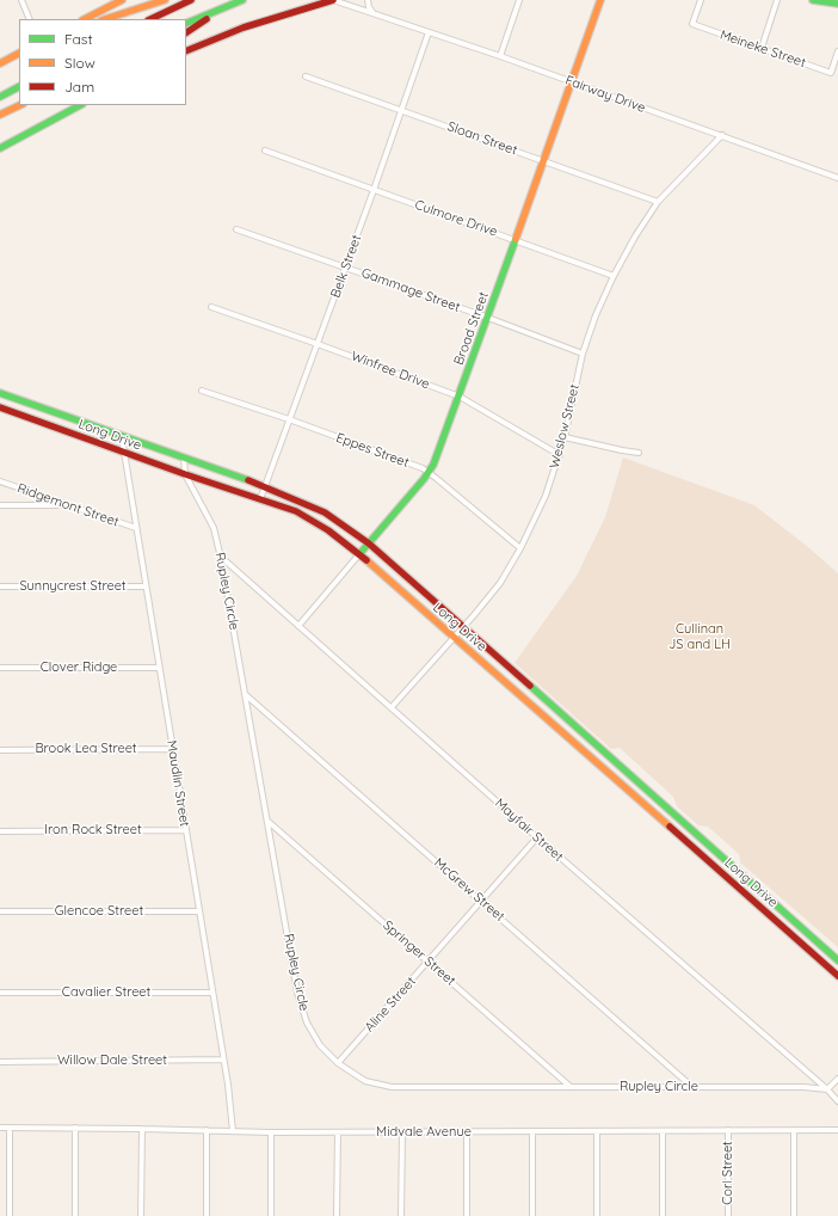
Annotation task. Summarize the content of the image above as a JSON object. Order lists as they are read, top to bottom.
{
  "streets": {
    "main road": ["Broad Street", "Long Drive"],
    "street": [
      "Meineke Street",
      "Fairway Drive",
      "Sloan Street",
      "Culmore Drive",
      "Belk Street",
      "Gammage Street",
      "Winfree Drive",
      "Weslow Street",
      "Eppes Street",
      "Ridgemont Street",
      "Sunnycrest Street",
      "Rupley Circle",
      "Clover Ridge",
      "Brook Lea Street",
      "Maudlin Street",
      "Iron Rock Street",
      "Mayfair Street",
      "McGrew Street",
      "Glencoe Street",
      "Springer Street",
      "Cavalier Street",
      "Aline Street",
      "Willow Dale Street",
      "Midvale Avenue",
      "Corl Street"
    ]
  },
  "crossings": [
    ["Fairway Drive", "Belk Street"],
    ["Fairway Drive", "Broad Street"],
    ["Fairway Drive", "Weslow Street"],
    ["Sloan Street", "Belk Street"],
    ["Sloan Street", "Broad Street"],
    ["Sloan Street", "Weslow Street"],
    ["Culmore Drive", "Belk Street"],
    ["Culmore Drive", "Broad Street"],
    ["Culmore Drive", "Weslow Street"],
    ["Belk Street", "Gammage Street"],
    ["Belk Street", "Winfree Drive"],
    ["Belk Street", "Long Drive"],
    ["Belk Street", "Eppes Street"],
    ["Gammage Street", "Broad Street"],
    ["Gammage Street", "Weslow Street"],
    ["Broad Street", "Winfree Drive"],
    ["Broad Street", "Long Drive"],
    ["Broad Street", "Eppes Street"],
    ["Broad Street", "Mayfair Street"],
    ["Winfree Drive", "Weslow Street"],
    ["Weslow Street", "Long Drive"],
    ["Weslow Street", "Eppes Street"],
    ["Weslow Street", "Mayfair Street"],
    ["Long Drive", "Rupley Circle"],
    ["Long Drive", "Maudlin Street"],
    ["Ridgemont Street", "Maudlin Street"],
    ["Sunnycrest Street", "Maudlin Street"],
    ["Rupley Circle", "Mayfair Street"],
    ["Rupley Circle", "McGrew Street"],
    ["Rupley Circle", "Springer Street"],
    ["Rupley Circle", "Aline Street"],
    ["Clover Ridge", "Maudlin Street"],
    ["Brook Lea Street", "Maudlin Street"],
    ["Maudlin Street", "Iron Rock Street"],
    ["Maudlin Street", "Glencoe Street"],
    ["Maudlin Street", "Cavalier Street"],
    ["Maudlin Street", "Willow Dale Street"],
    ["Maudlin Street", "Midvale Avenue"],
    ["Mayfair Street", "Aline Street"],
    ["McGrew Street", "Aline Street"],
    ["Springer Street", "Aline Street"],
    ["Midvale Avenue", "Corl Street"]
  ],
  "parks": ["Cullinan JS and LH"],
  "legend": ["Fast", "Slow", "Jam"]
}
